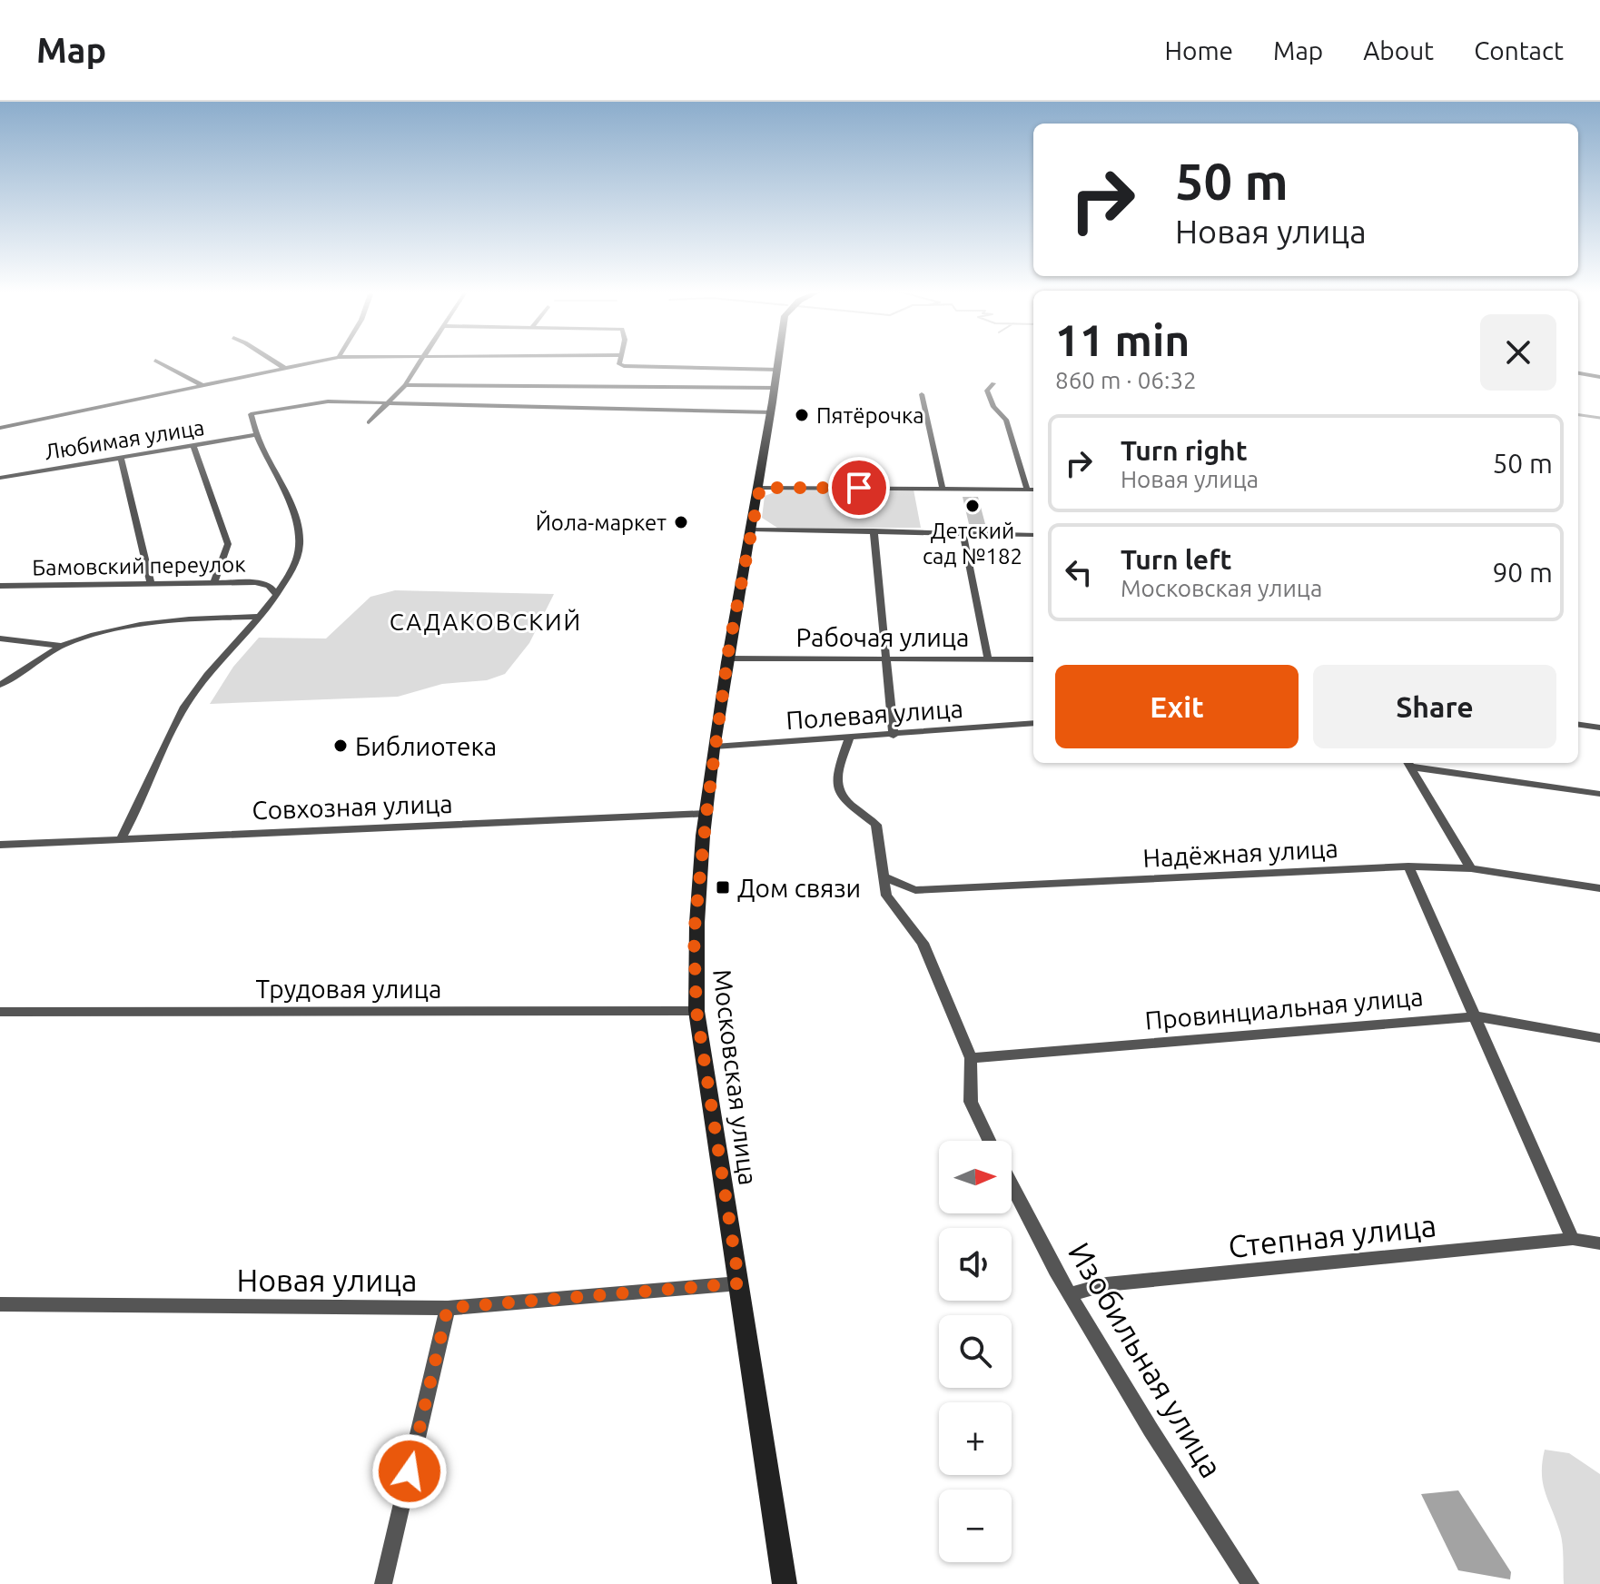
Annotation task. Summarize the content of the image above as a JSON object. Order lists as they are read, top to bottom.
{
  "streets": {
    "main road": ["Московская улица"],
    "street": [
      "Любимая улица",
      "Бамовский переулок",
      "Рабочая улица",
      "Полевая улица",
      "Совхозная улица",
      "Надёжная улица",
      "Трудовая улица",
      "Провинциальная улица",
      "Степная улица",
      "Новая улица",
      "Изобильная улица"
    ]
  },
  "crossings": [
    ["Любимая улица", "Бамовский переулок"],
    ["Бамовский переулок", "Совхозная улица"],
    ["Рабочая улица", "Московская улица"],
    ["Полевая улица", "Московская улица"],
    ["Совхозная улица", "Московская улица"],
    ["Трудовая улица", "Московская улица"],
    ["Московская улица", "Новая улица"],
    ["Степная улица", "Изобильная улица"]
  ],
  "districts": ["САДАКОВСКИЙ"],
  "places": {
    "other": [
      "Пятёрочка",
      "Детский сад №182",
      "Йола-маркет",
      "Библиотека"
    ],
    "transit": ["Дом связи"]
  },
  "north": "right",
  "page": {
    "header": "Map",
    "nav": [
      "Home",
      "Map",
      "About",
      "Contact"
    ],
    "turn": ["50 m", "Новая улица"],
    "heading": ["11 min", "860 m · 06:32"],
    "list": [
      {
        "name": "Turn right",
        "note": "Новая улица",
        "value": "50 m"
      },
      {
        "name": "Turn left",
        "note": "Московская улица",
        "value": "90 m"
      }
    ],
    "buttons": ["Exit", "Share"],
    "map_buttons": ["+", "−"]
  }
}
